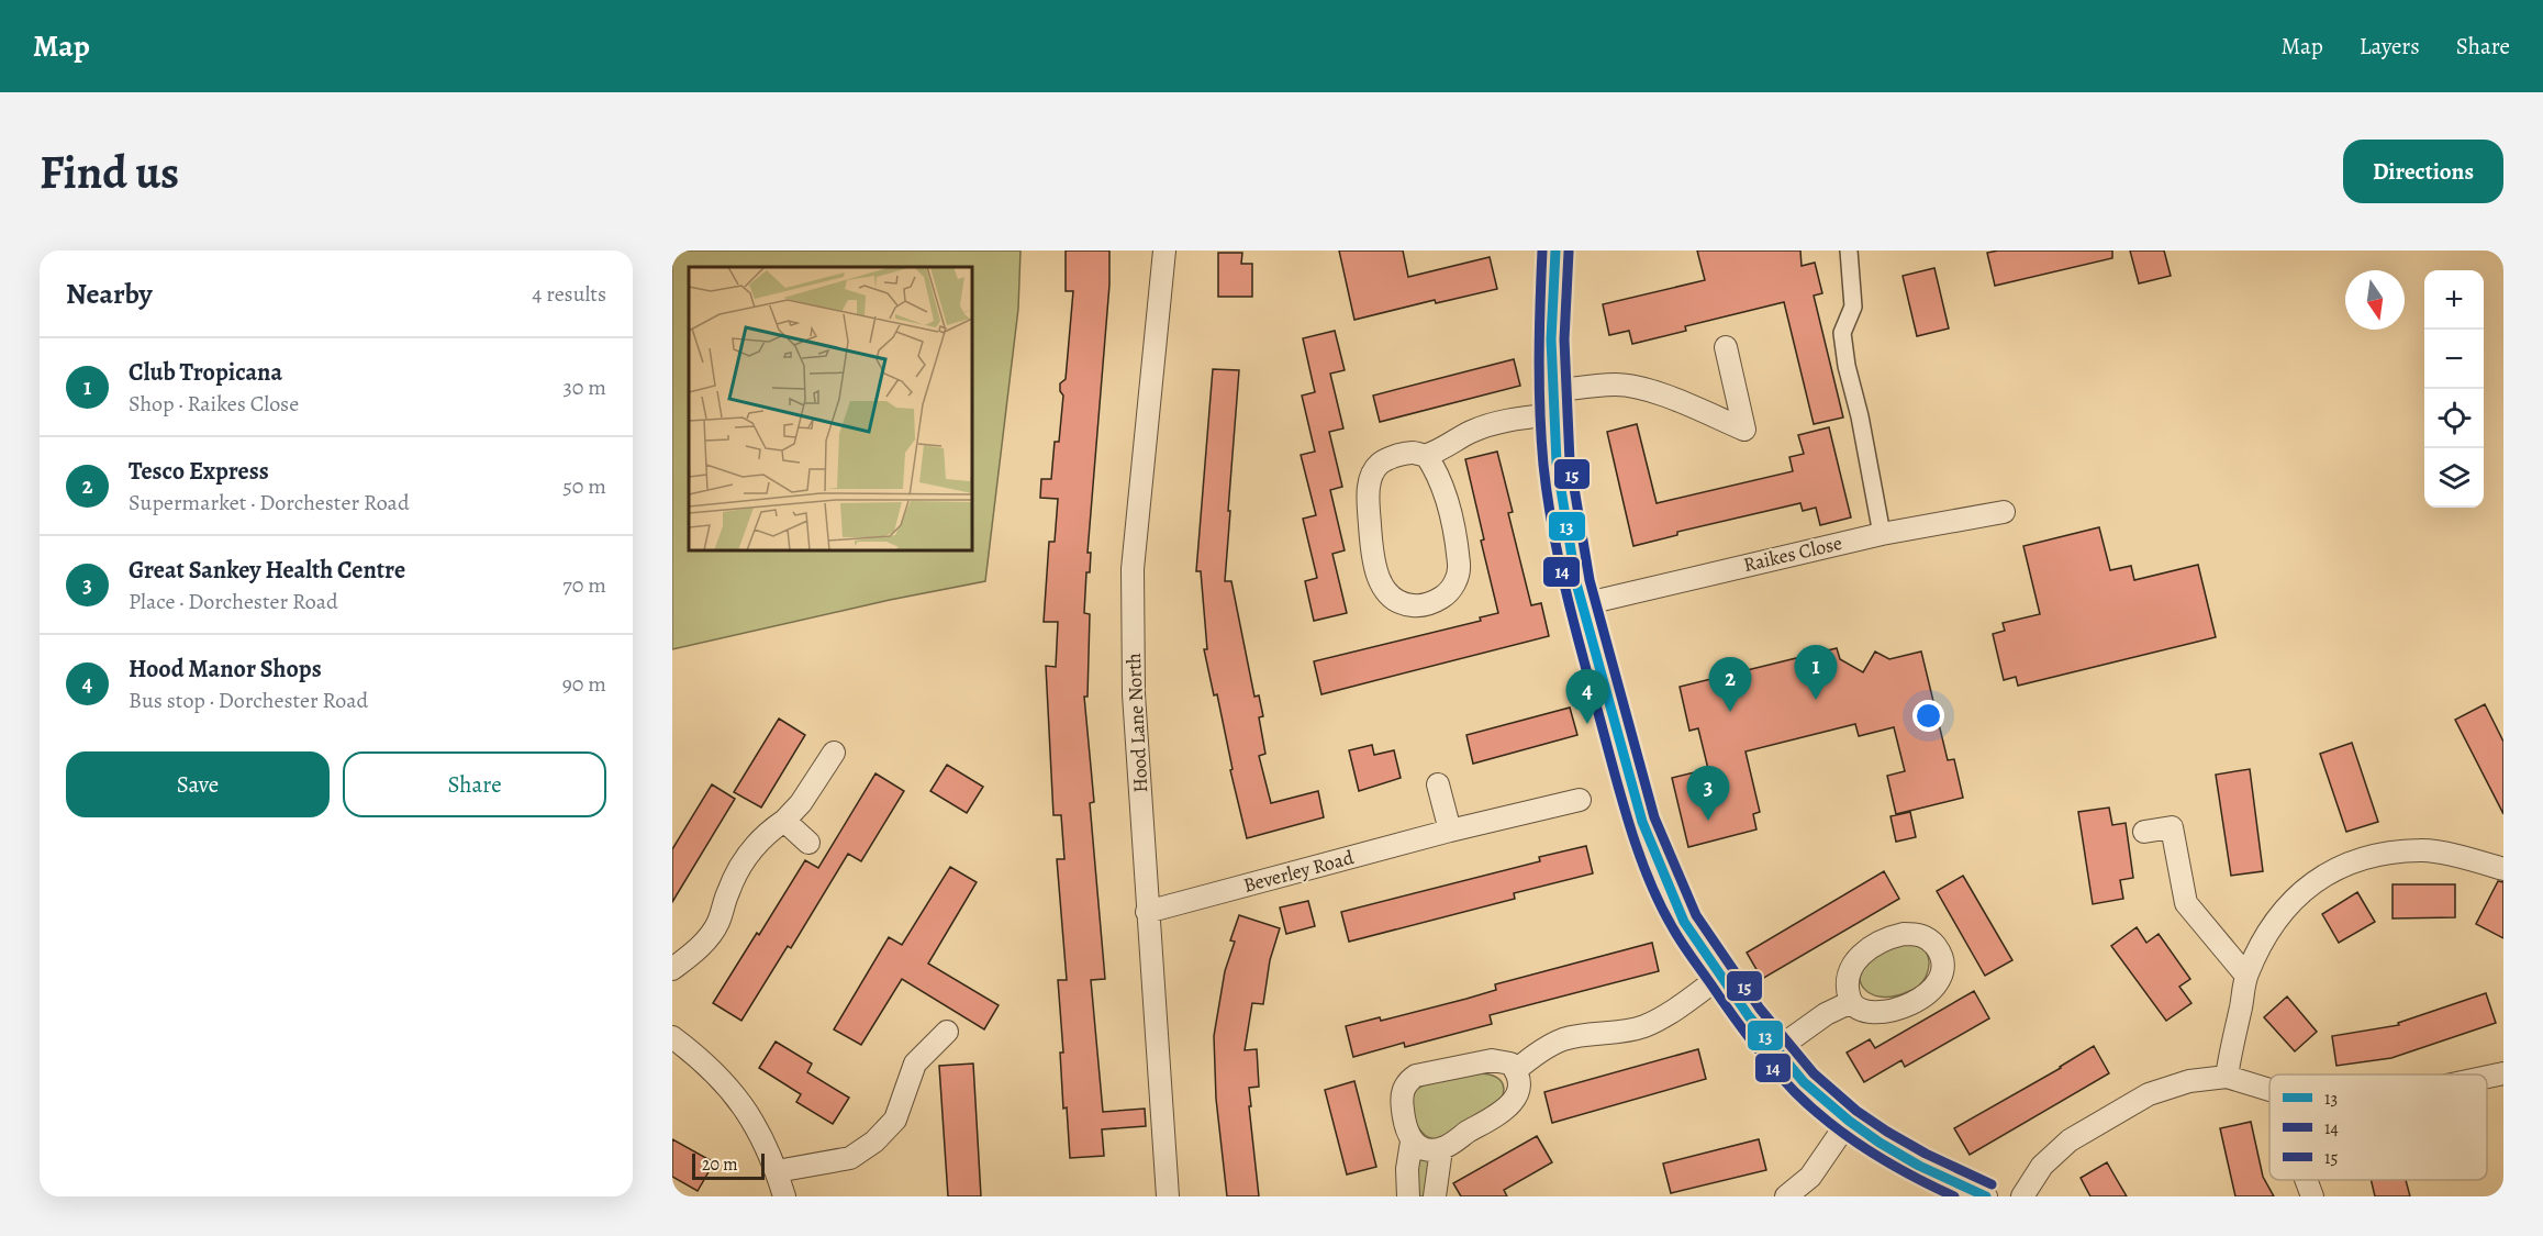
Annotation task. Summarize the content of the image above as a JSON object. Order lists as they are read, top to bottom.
{
  "streets": {
    "street": ["Raikes Close", "Hood Lane North", "Beverley Road"]
  },
  "crossings": [
    ["Hood Lane North", "Beverley Road"]
  ],
  "lines": ["transit line 13", "transit line 14", "transit line 15"],
  "legend": ["13", "14", "15"],
  "scale_bar": "20 m",
  "north": "bottom",
  "page": {
    "header": "Map",
    "nav": ["Map", "Layers", "Share"],
    "buttons": [
      "Directions",
      ["Save", "Share"]
    ],
    "title": "Find us",
    "heading": ["Nearby", "4 results"],
    "map_buttons": ["+", "−"],
    "list": [
      {
        "mark": "1",
        "name": "Club Tropicana",
        "note": "Shop · Raikes Close",
        "value": "30 m"
      },
      {
        "mark": "2",
        "name": "Tesco Express",
        "note": "Supermarket · Dorchester Road",
        "value": "50 m"
      },
      {
        "mark": "3",
        "name": "Great Sankey Health Centre",
        "note": "Place · Dorchester Road",
        "value": "70 m"
      },
      {
        "mark": "4",
        "name": "Hood Manor Shops",
        "note": "Bus stop · Dorchester Road",
        "value": "90 m"
      }
    ],
    "pins": [
      "1",
      "2",
      "4",
      "3"
    ],
    "scale": "20 m"
  }
}
